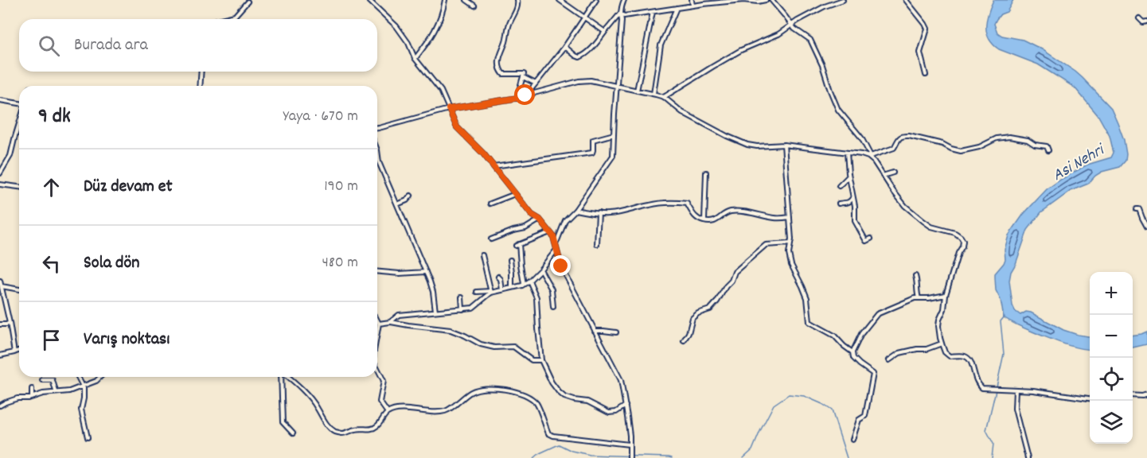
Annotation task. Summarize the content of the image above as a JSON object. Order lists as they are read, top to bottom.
{
  "water": ["Asi Nehri"],
  "page": {
    "search": "Burada ara",
    "heading": ["9 dk", "Yaya · 670 m"],
    "list": [
      ["Düz devam et", "190 m"],
      ["Sola dön", "480 m"],
      "Varış noktası"
    ],
    "map_buttons": ["+", "−"]
  }
}
